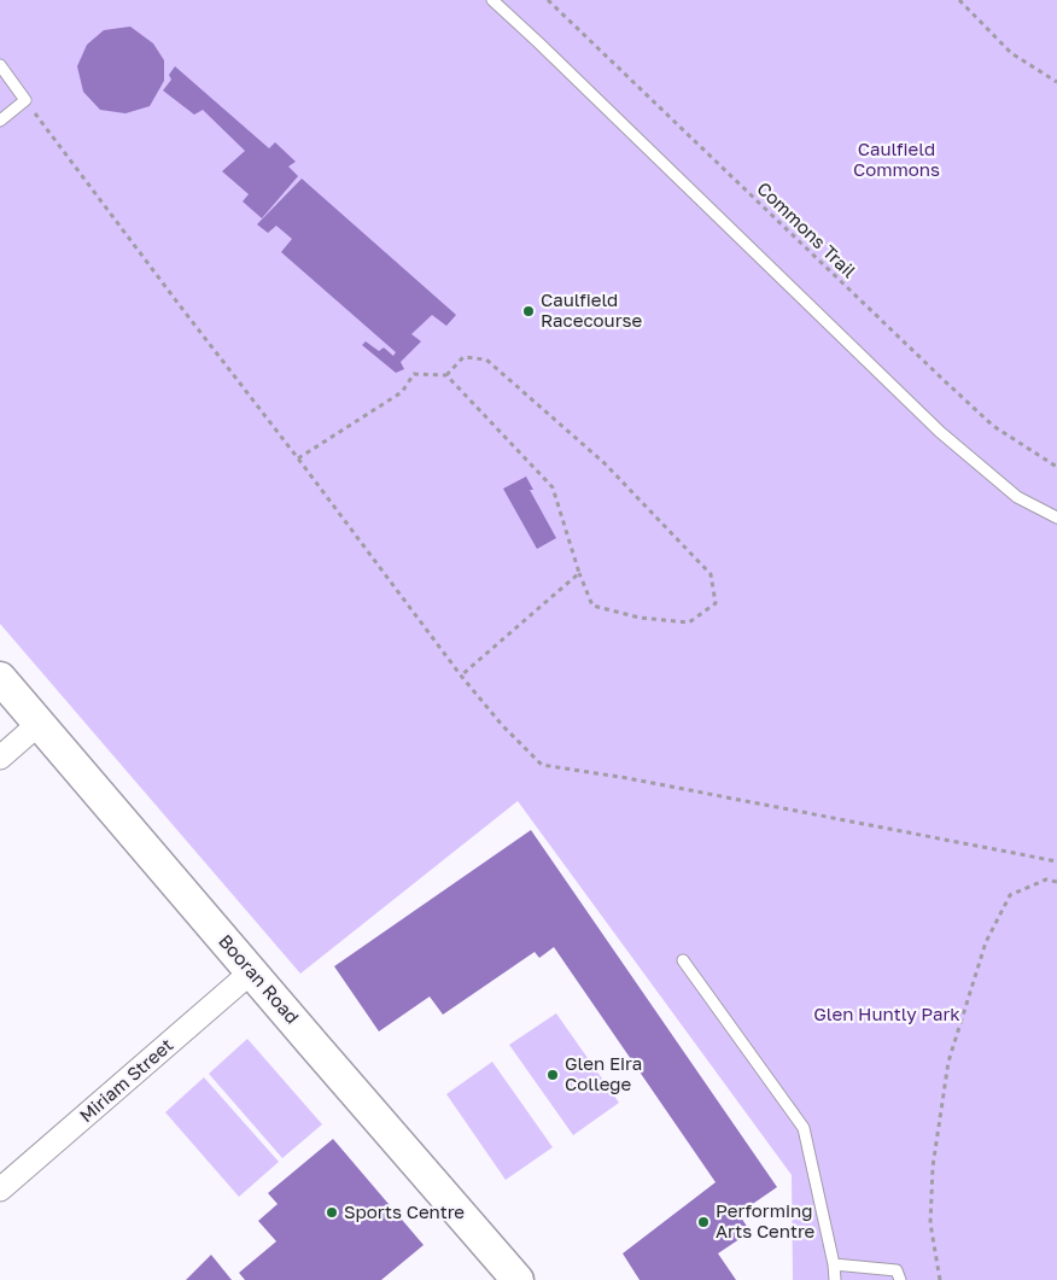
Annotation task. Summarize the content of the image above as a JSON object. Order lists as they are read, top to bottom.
{
  "streets": {
    "main road": ["Booran Road"],
    "street": ["Miriam Street"],
    "path": ["Commons Trail"]
  },
  "crossings": [
    ["Booran Road", "Miriam Street"]
  ],
  "parks": ["Caulfield Commons", "Glen Huntly Park"],
  "places": [
    "Caulfield Racecourse",
    "Glen Eira College",
    "Sports Centre",
    "Performing Arts Centre"
  ]
}
